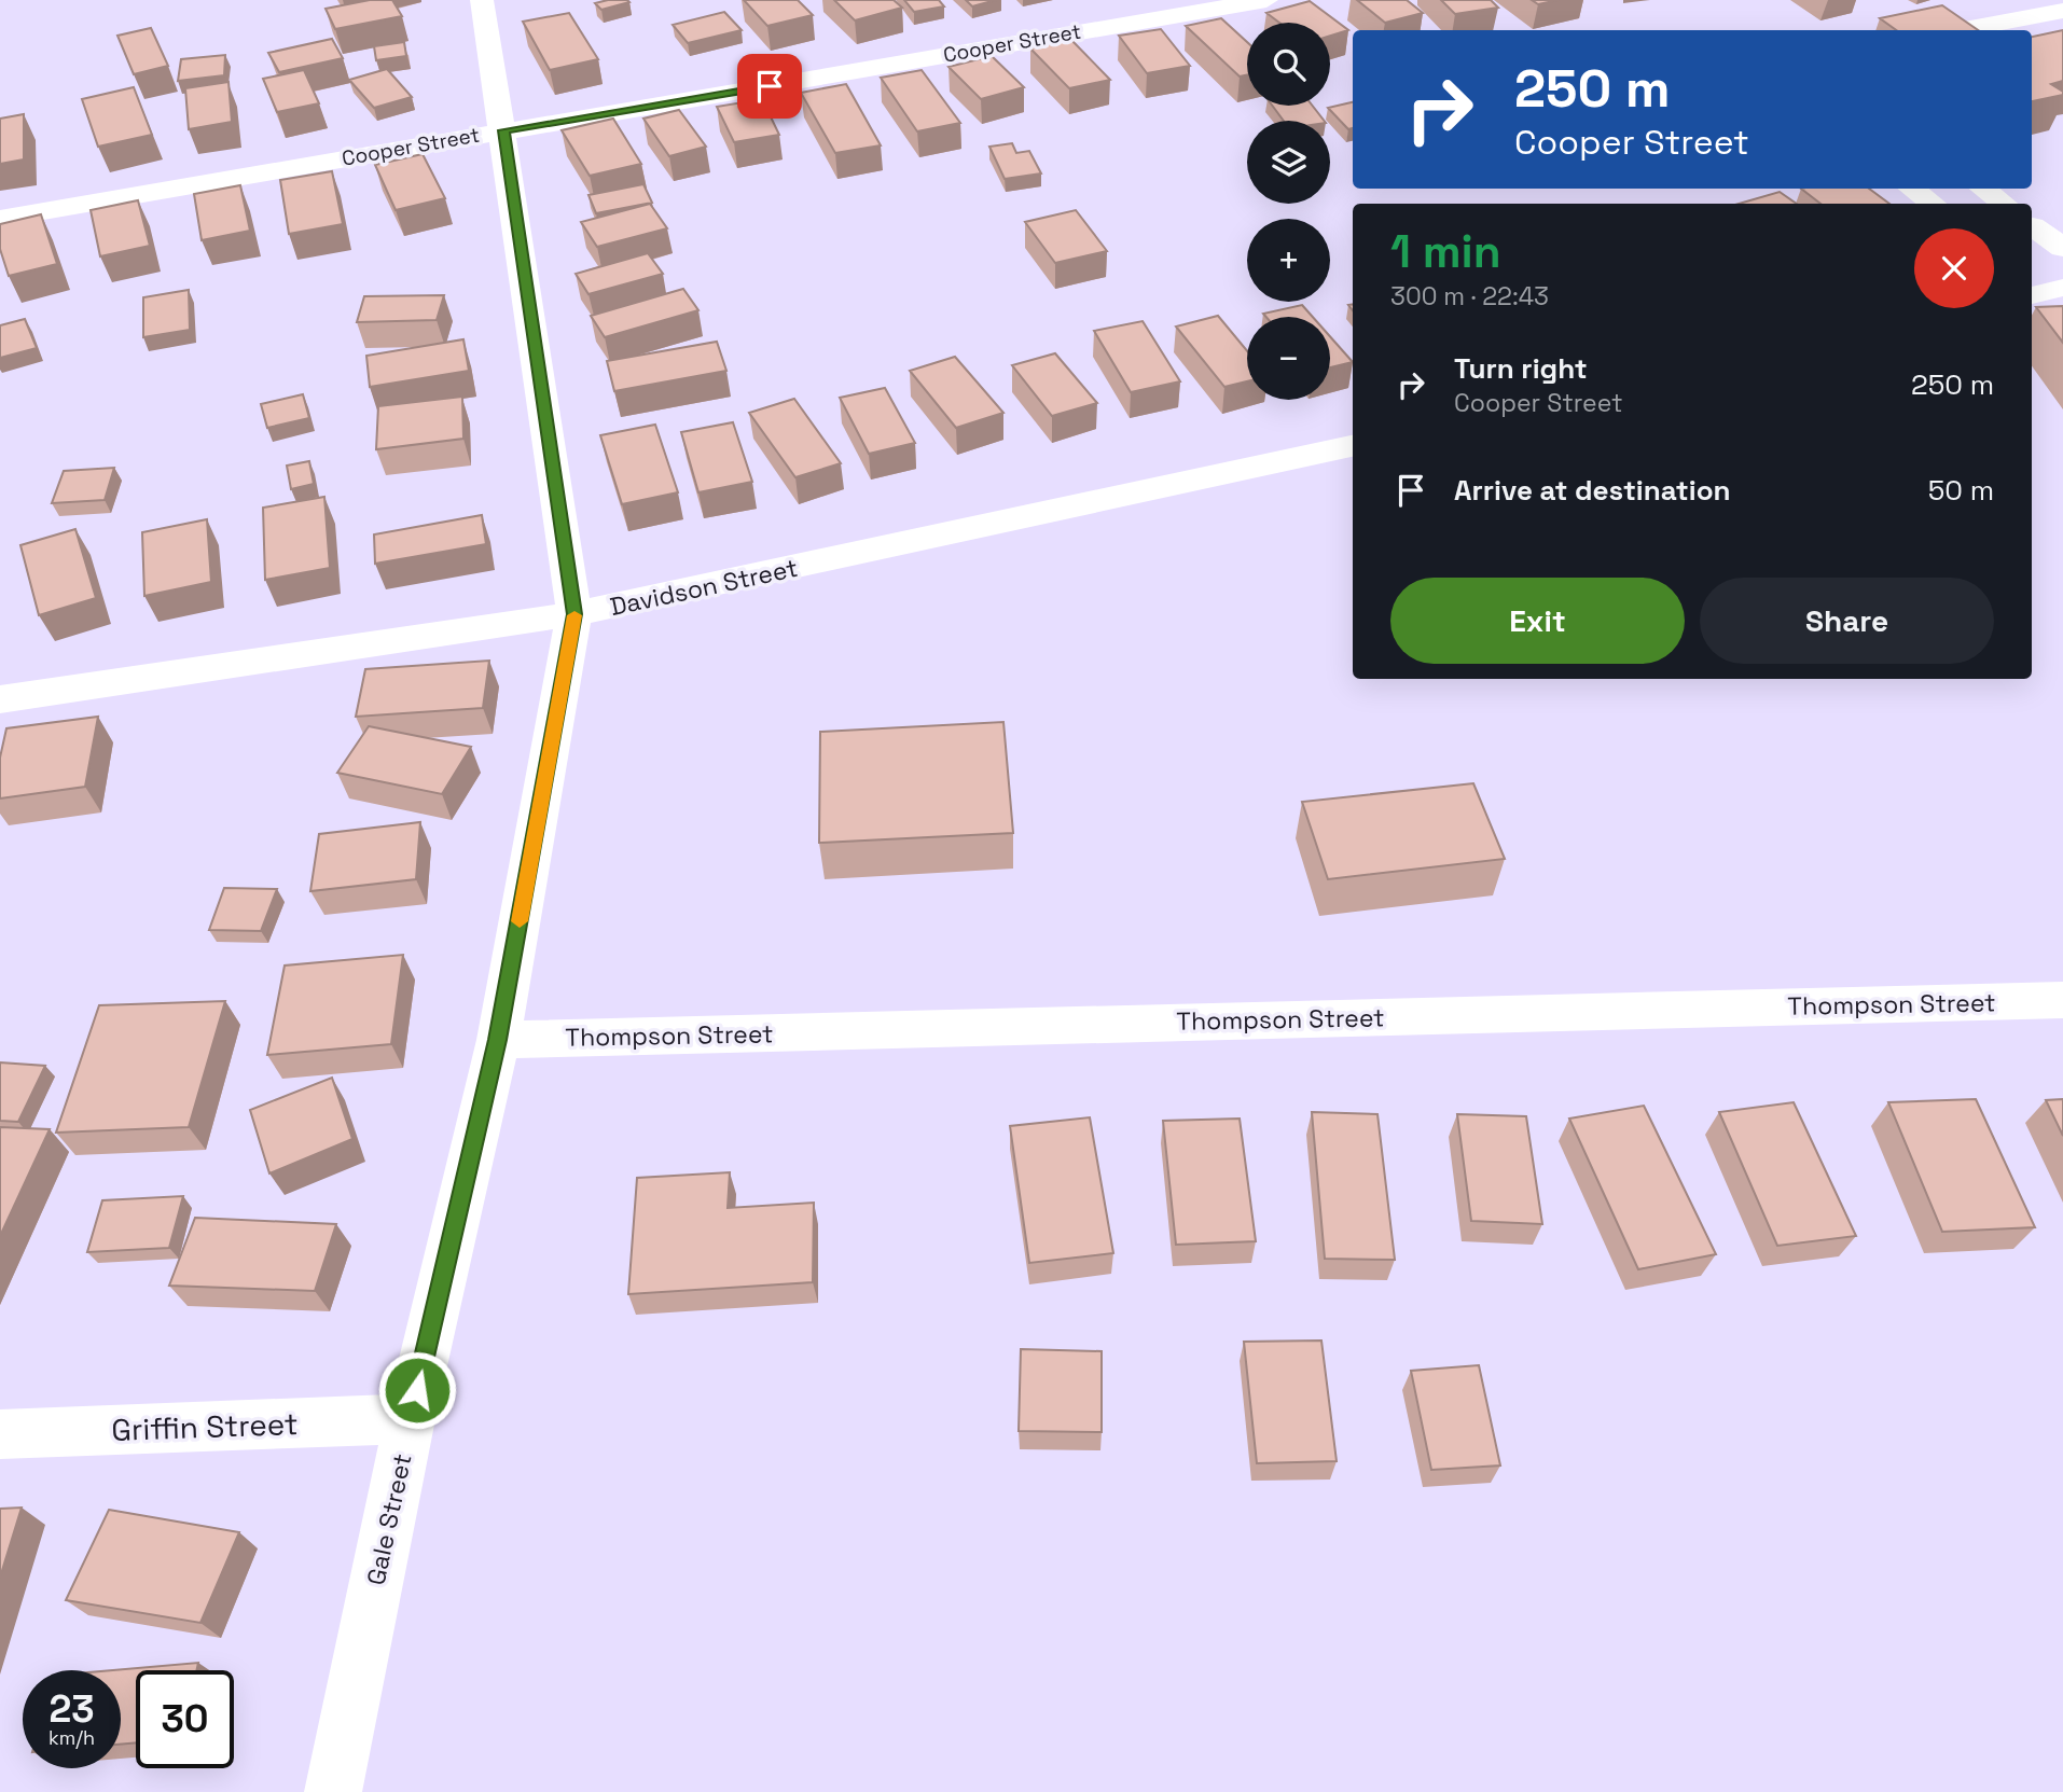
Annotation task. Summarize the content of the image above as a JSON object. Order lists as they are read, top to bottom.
{
  "streets": {
    "street": [
      "Cooper Street",
      "Davidson Street",
      "Thompson Street",
      "Griffin Street",
      "Gale Street"
    ]
  },
  "crossings": [
    ["Cooper Street", "Gale Street"],
    ["Davidson Street", "Gale Street"],
    ["Thompson Street", "Gale Street"],
    ["Griffin Street", "Gale Street"]
  ],
  "page": {
    "map_buttons": ["+", "−"],
    "turn": ["250 m", "Cooper Street"],
    "heading": ["1 min", "300 m · 22:43"],
    "list": [
      {
        "name": "Turn right",
        "note": "Cooper Street",
        "value": "250 m"
      },
      {
        "name": "Arrive at destination",
        "value": "50 m"
      }
    ],
    "buttons": ["Exit", "Share"],
    "speed": "23 km/h",
    "limit": "30"
  }
}
